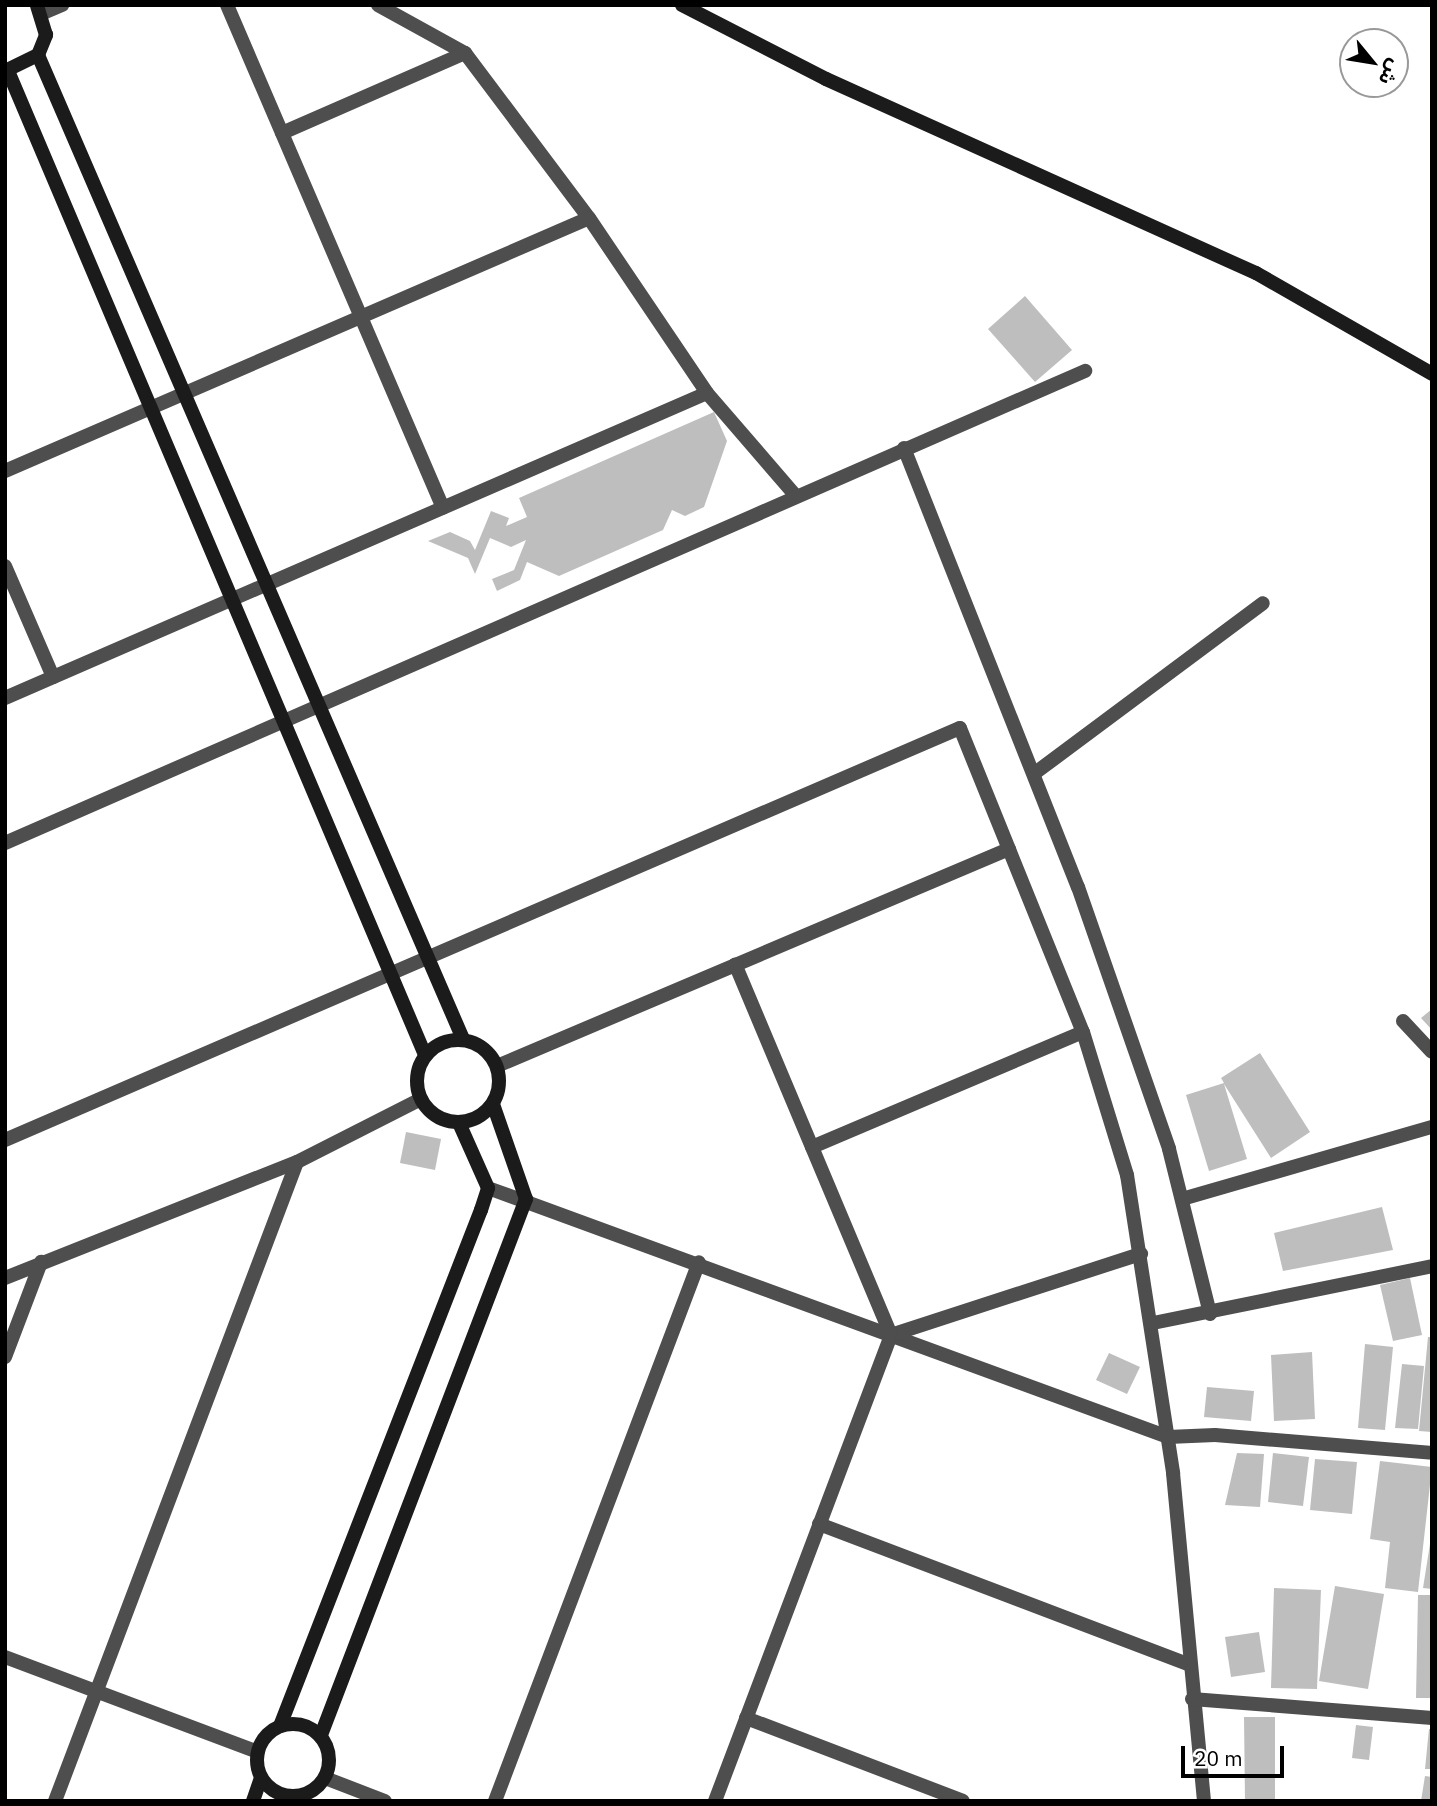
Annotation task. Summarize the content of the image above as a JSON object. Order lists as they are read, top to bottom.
{
  "scale_bar": "20 m",
  "north": "bottom right"
}
